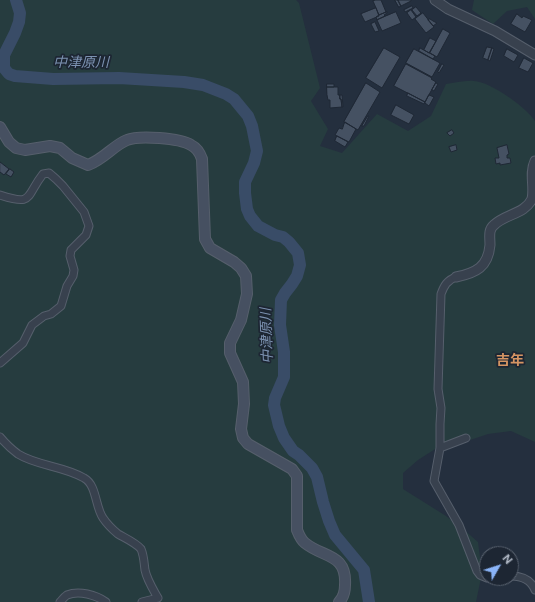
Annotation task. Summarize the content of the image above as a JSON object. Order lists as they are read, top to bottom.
{
  "districts": ["吉年"],
  "water": ["中津原川"],
  "north": "top right"
}
